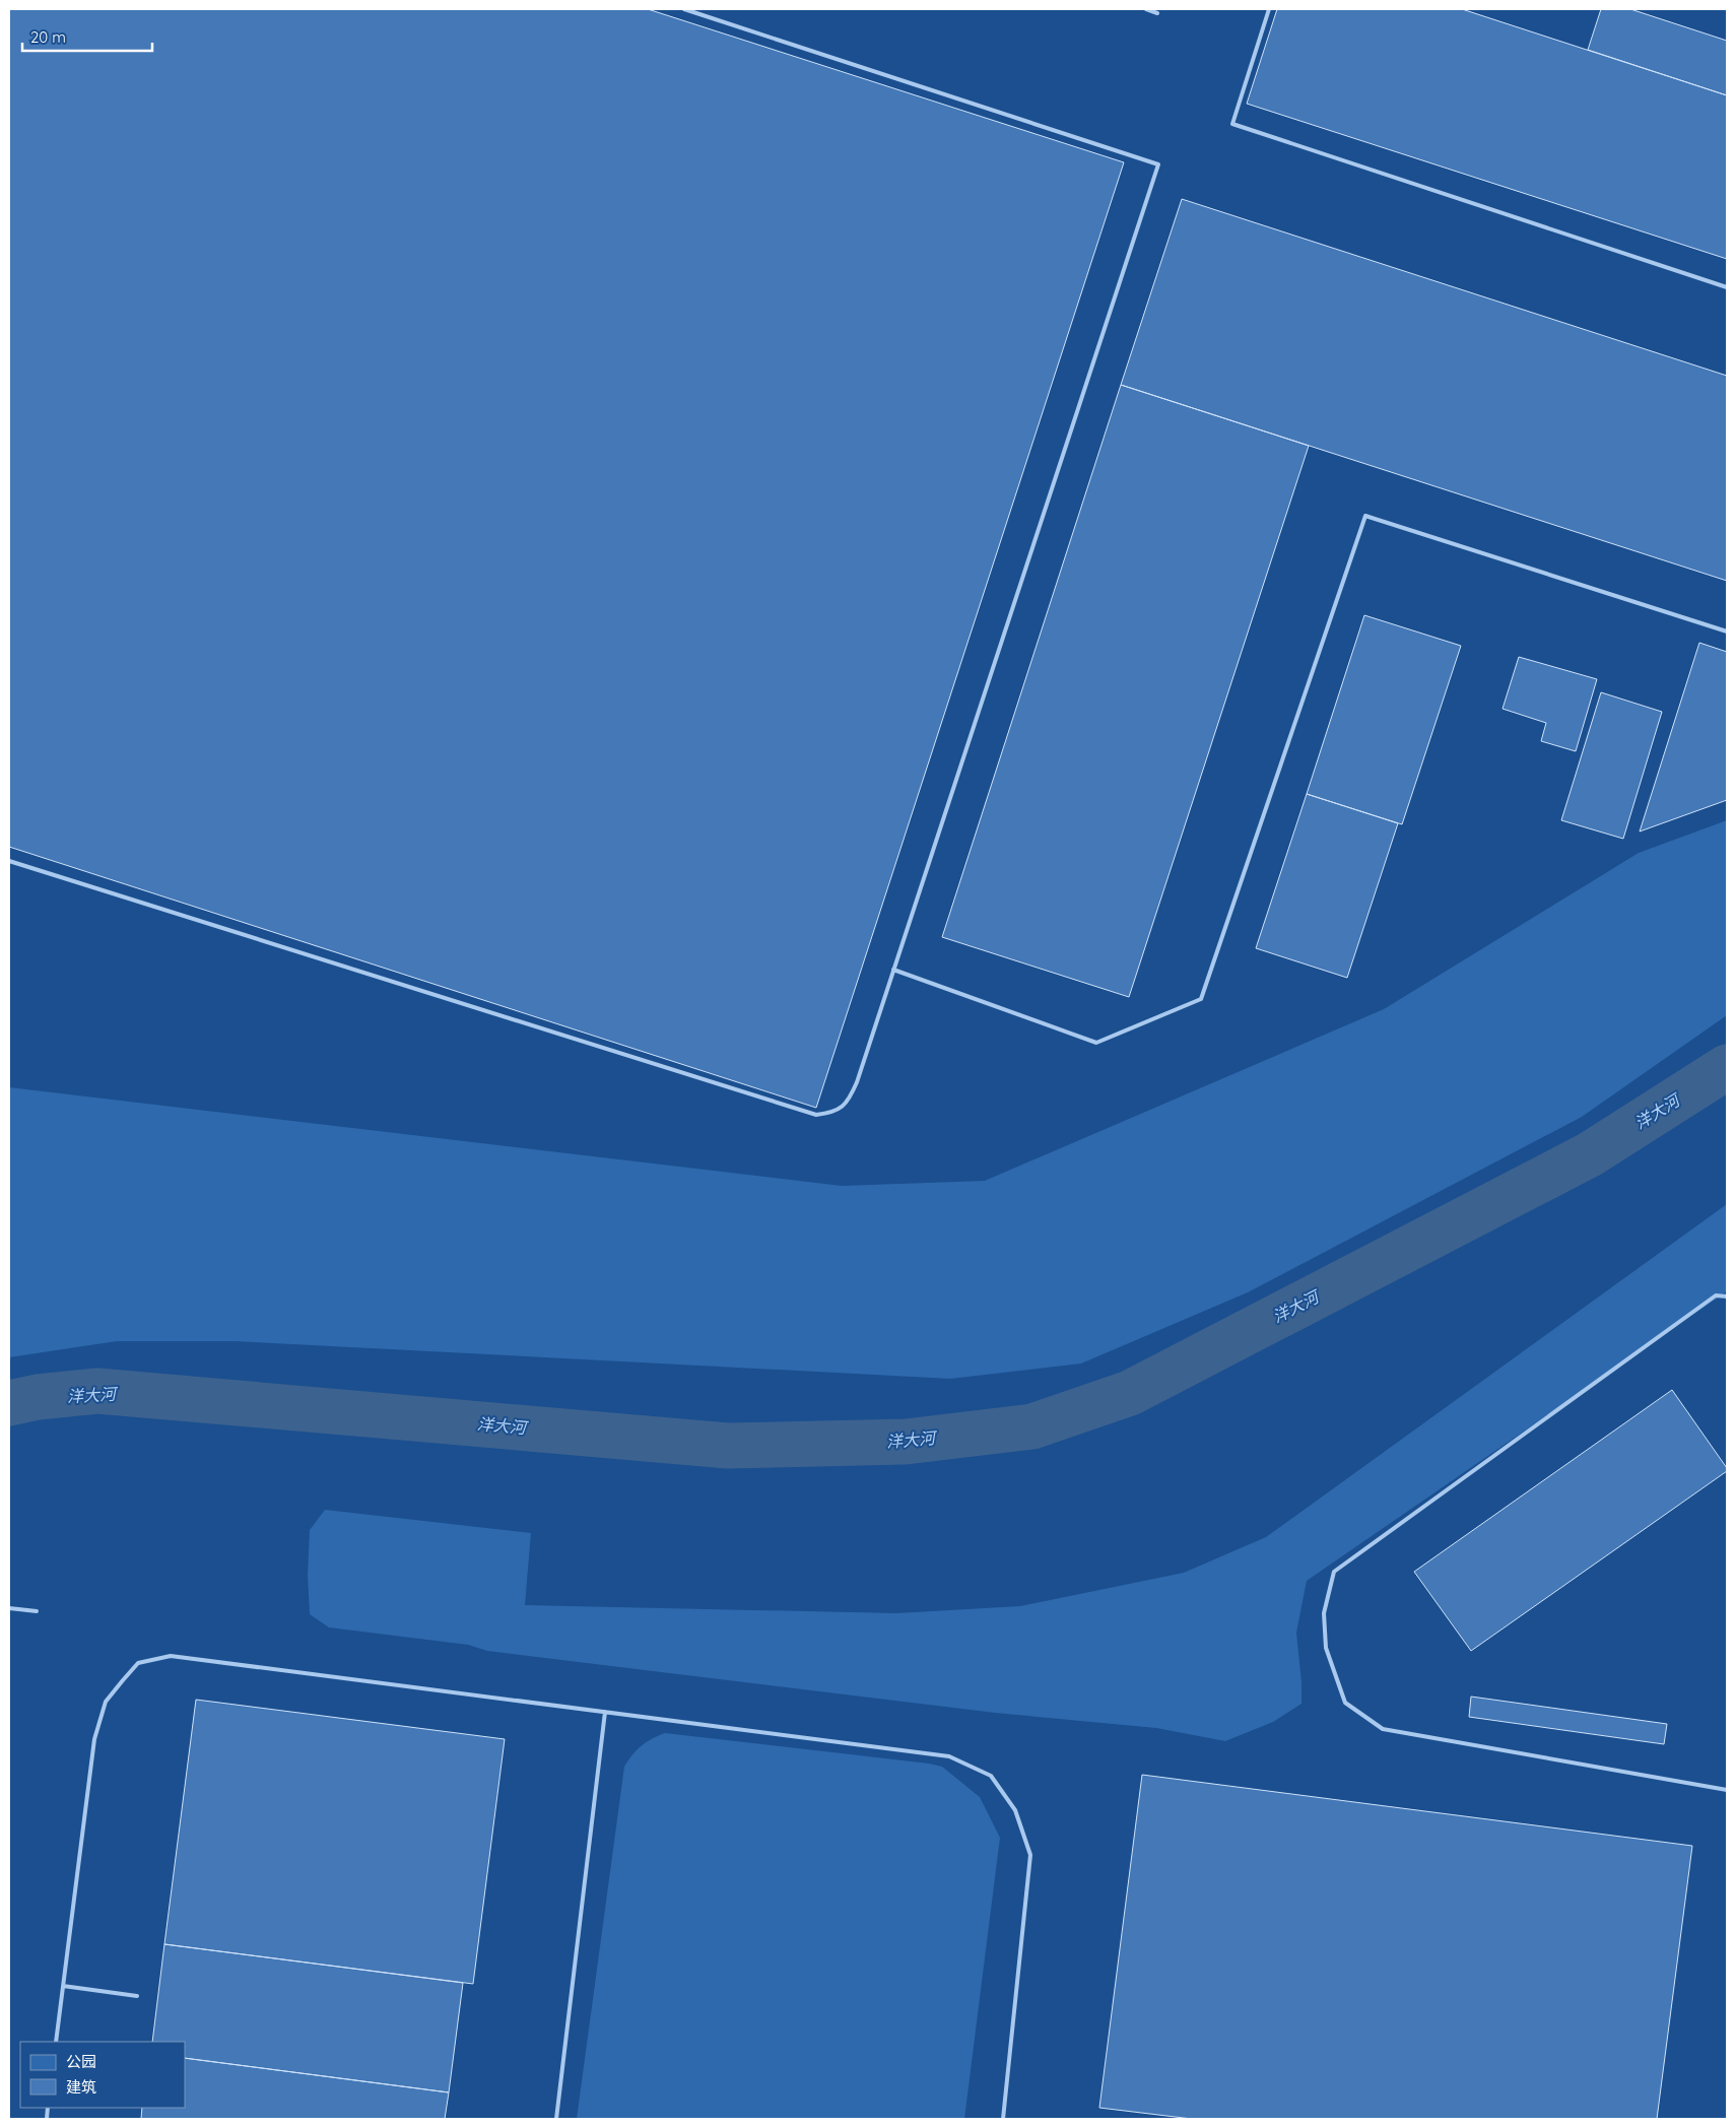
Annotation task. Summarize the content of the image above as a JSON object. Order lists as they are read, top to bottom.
{
  "water": ["洋大河"],
  "legend": ["公园", "建筑"],
  "scale_bar": "20 m"
}
